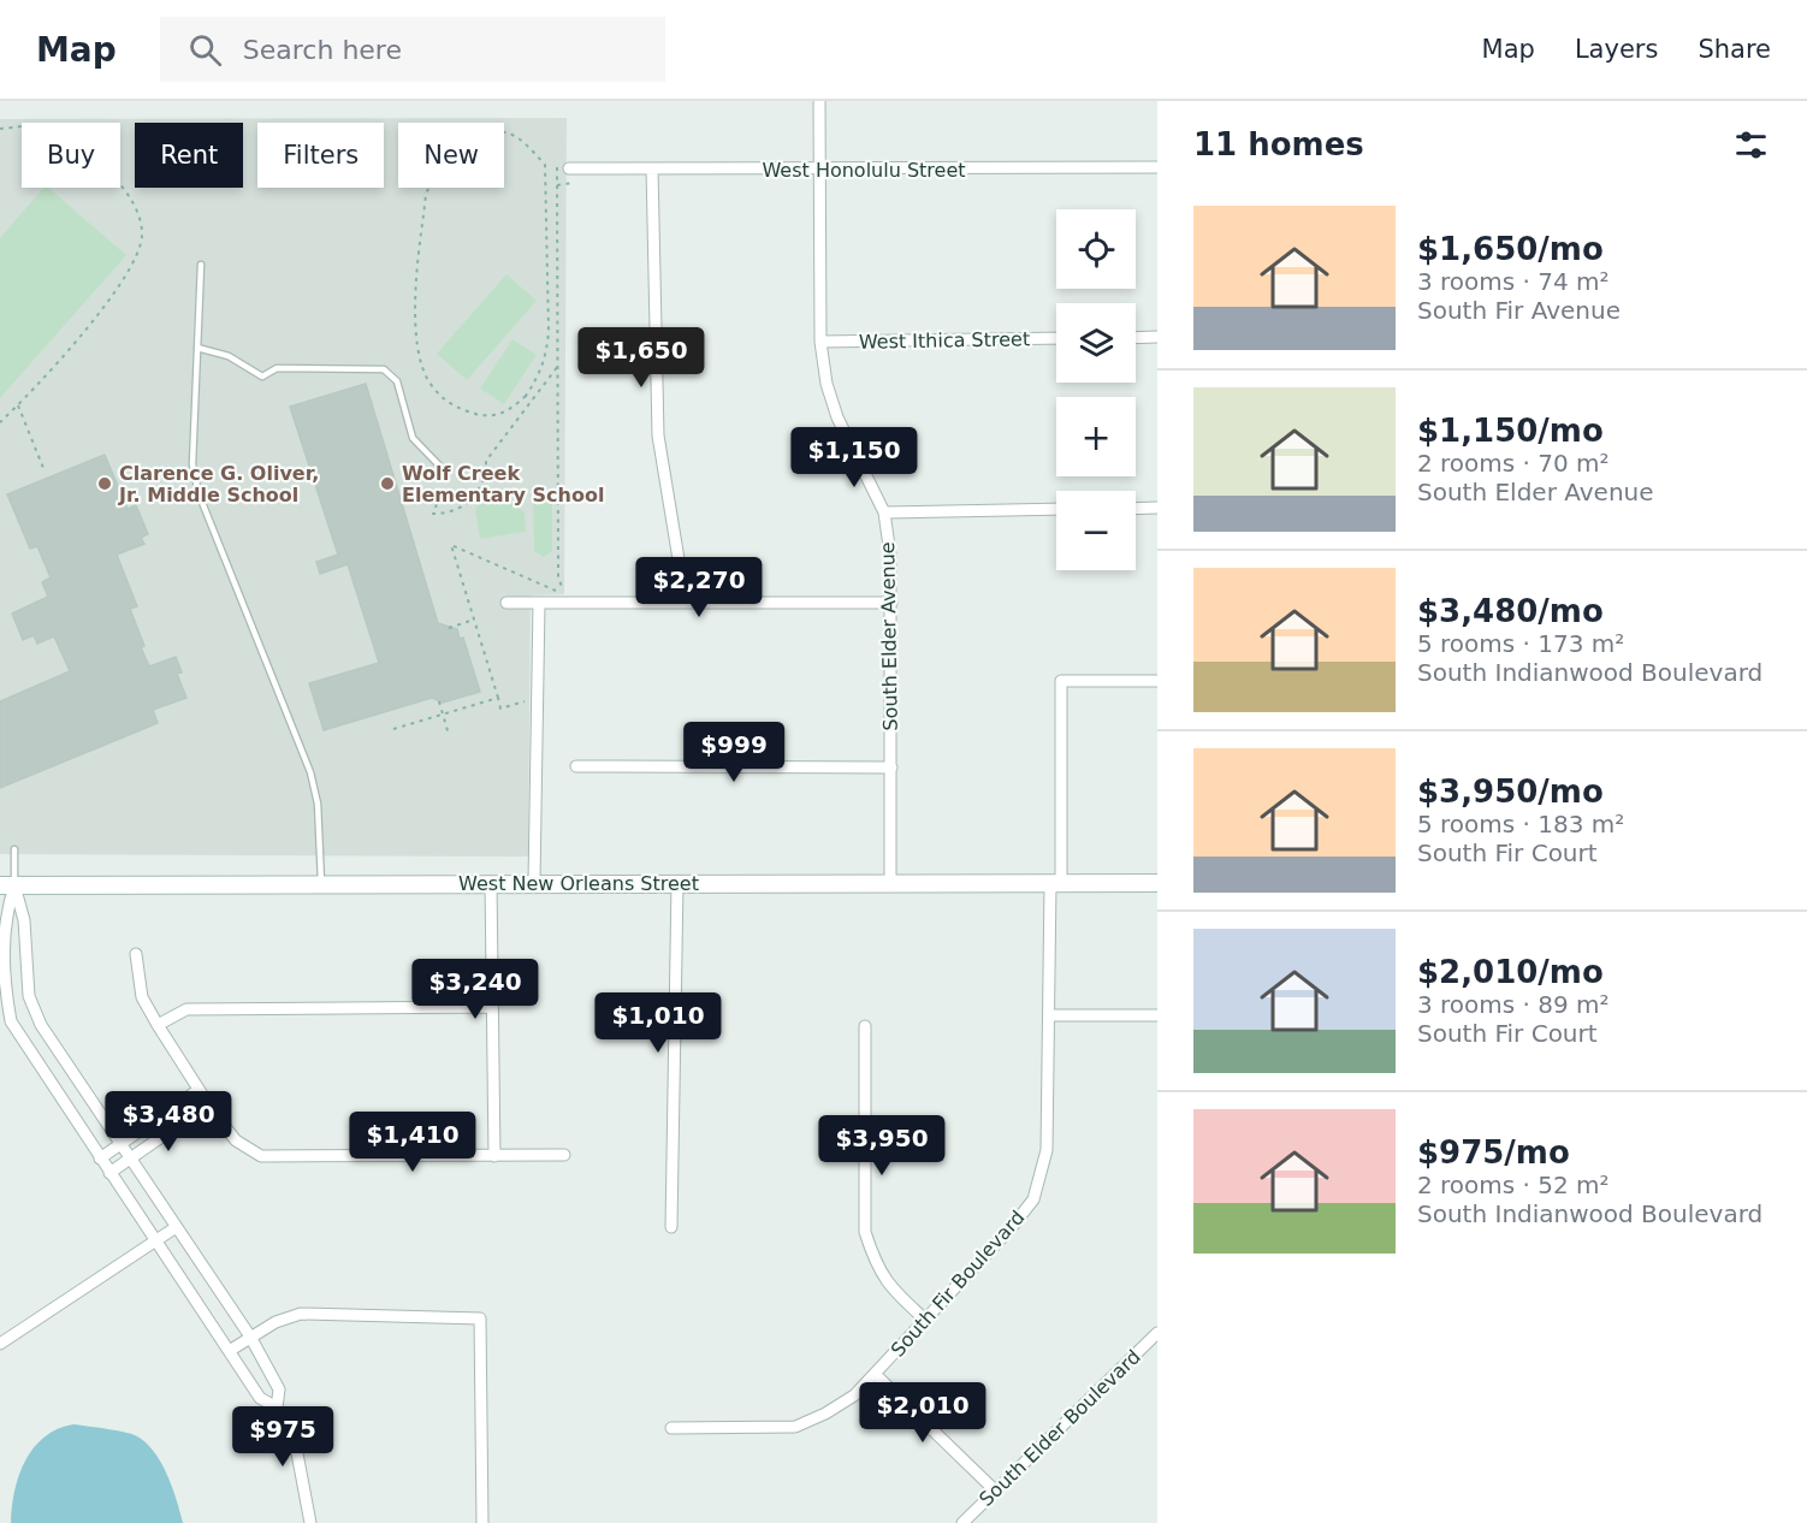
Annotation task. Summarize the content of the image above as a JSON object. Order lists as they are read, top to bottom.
{
  "streets": {
    "street": [
      "West Honolulu Street",
      "West Ithica Street",
      "South Elder Avenue",
      "West New Orleans Street",
      "South Fir Boulevard",
      "South Elder Boulevard"
    ]
  },
  "crossings": [
    ["West Honolulu Street", "South Elder Avenue"],
    ["West Ithica Street", "South Elder Avenue"],
    ["South Elder Avenue", "West New Orleans Street"],
    ["West New Orleans Street", "South Fir Boulevard"]
  ],
  "places": ["Clarence G. Oliver, Jr. Middle School", "Wolf Creek Elementary School"],
  "page": {
    "header": "Map",
    "search": "Search here",
    "nav": ["Map", "Layers", "Share"],
    "heading": "11 homes",
    "chip": [
      "Buy",
      "Rent",
      "Filters",
      "New"
    ],
    "list": [
      {
        "name": "$1,650/mo",
        "note": "3 rooms · 74 m² · South Fir Avenue"
      },
      {
        "name": "$1,150/mo",
        "note": "2 rooms · 70 m² · South Elder Avenue"
      },
      {
        "name": "$3,480/mo",
        "note": "5 rooms · 173 m² · South Indianwood Boulevard"
      },
      {
        "name": "$3,950/mo",
        "note": "5 rooms · 183 m² · South Fir Court"
      },
      {
        "name": "$2,010/mo",
        "note": "3 rooms · 89 m² · South Fir Court"
      },
      {
        "name": "$975/mo",
        "note": "2 rooms · 52 m² · South Indianwood Boulevard"
      }
    ],
    "map_buttons": ["+", "−"],
    "price": [
      "$1,650",
      "$1,150",
      "$2,270",
      "$999",
      "$3,240",
      "$1,010",
      "$3,480",
      "$1,410",
      "$3,950",
      "$2,010",
      "$975"
    ]
  }
}
